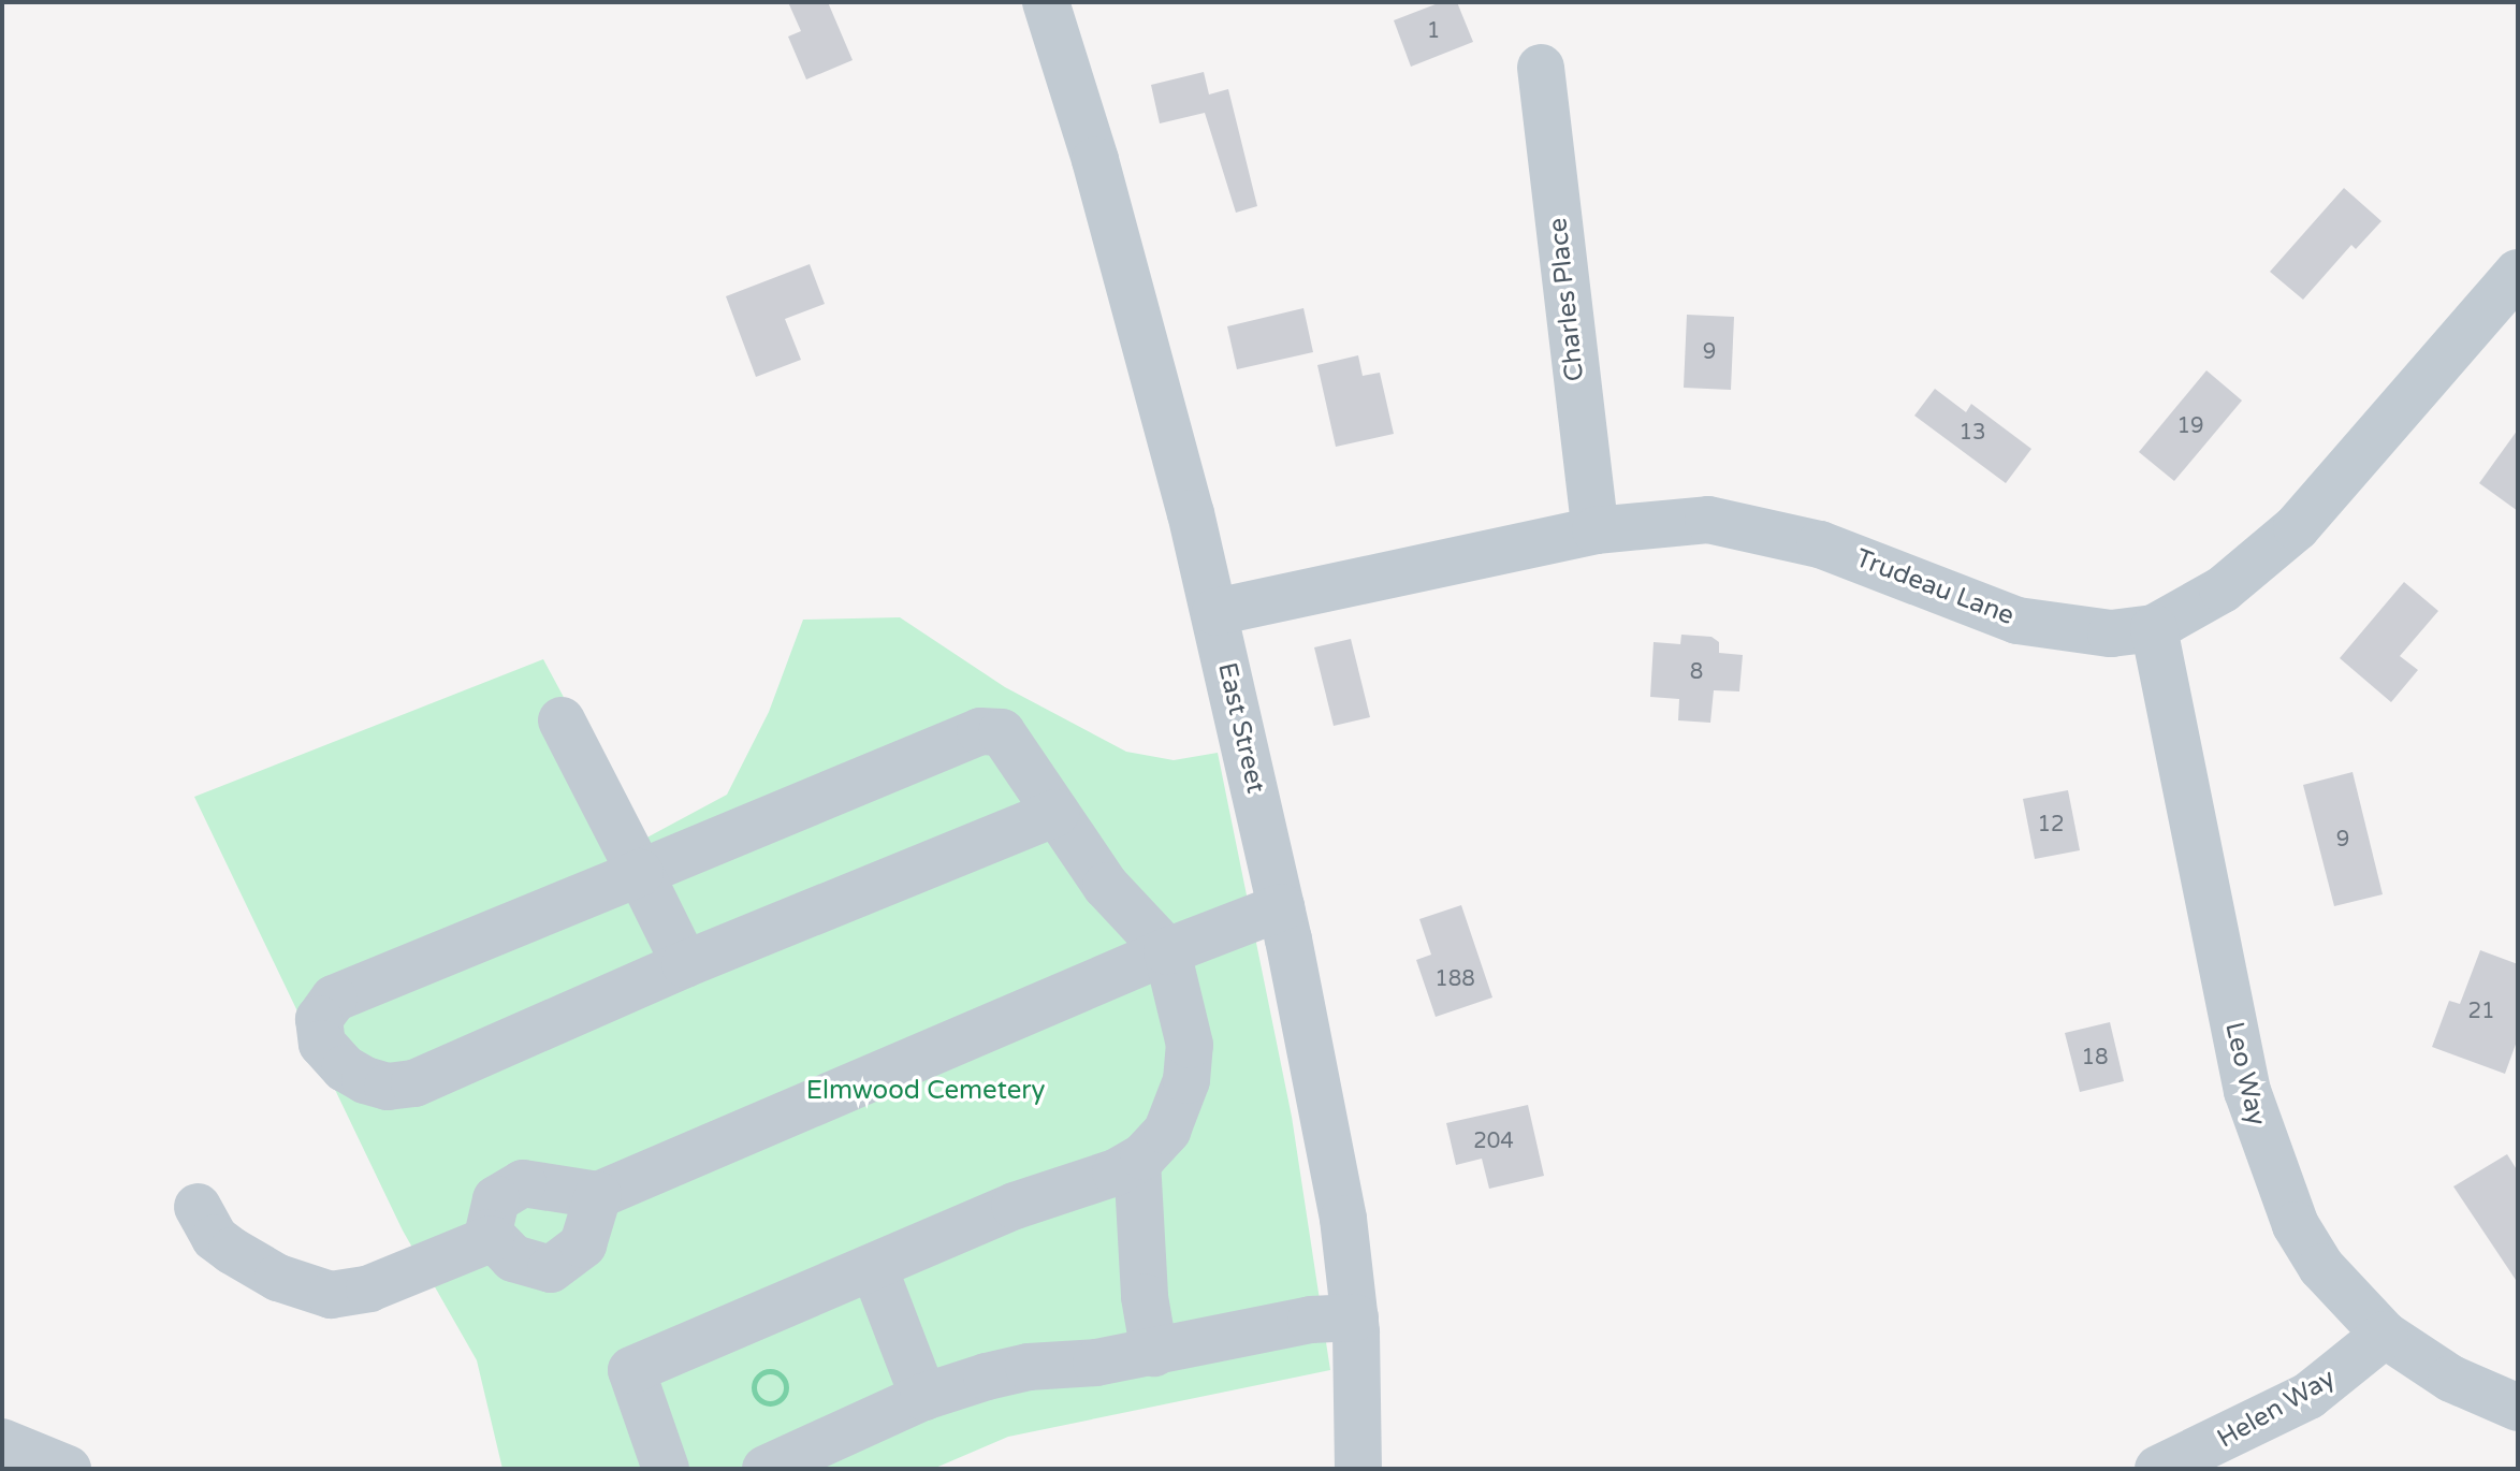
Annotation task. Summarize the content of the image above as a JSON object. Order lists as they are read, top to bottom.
{
  "streets": {
    "street": [
      "Charles Place",
      "Trudeau Lane",
      "East Street",
      "Leo Way",
      "Helen Way"
    ]
  },
  "crossings": [
    ["Charles Place", "Trudeau Lane"],
    ["Trudeau Lane", "East Street"],
    ["Trudeau Lane", "Leo Way"],
    ["Leo Way", "Helen Way"]
  ],
  "parks": ["Elmwood Cemetery"],
  "house_numbers": [
    "1",
    "9",
    "19",
    "13",
    "8",
    "12",
    "9",
    "188",
    "21",
    "18",
    "204"
  ]
}
